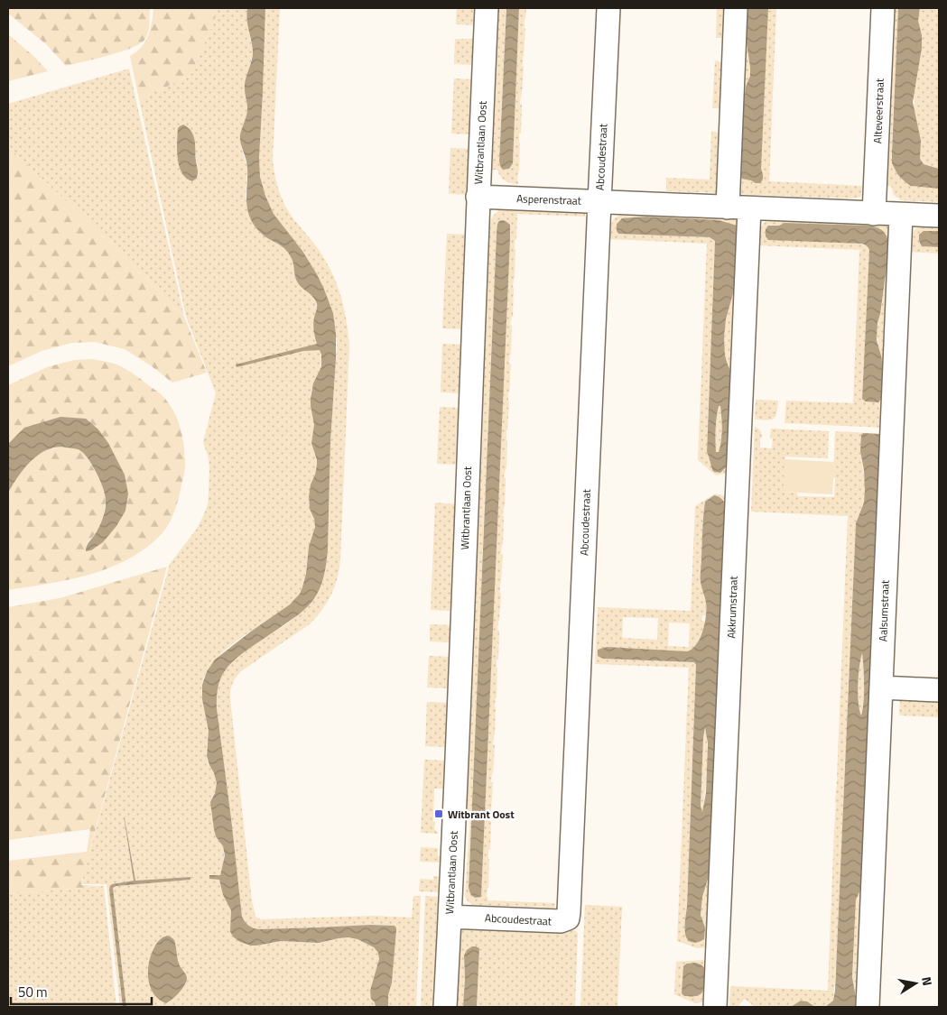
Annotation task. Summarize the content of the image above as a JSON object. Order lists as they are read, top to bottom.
{
  "streets": {
    "street": [
      "Alteveerstraat",
      "Witbrantlaan Oost",
      "Abcoudestraat",
      "Asperenstraat",
      "Akkrumstraat",
      "Aalsumstraat"
    ]
  },
  "crossings": [
    ["Alteveerstraat", "Asperenstraat"],
    ["Witbrantlaan Oost", "Abcoudestraat"],
    ["Witbrantlaan Oost", "Asperenstraat"],
    ["Abcoudestraat", "Asperenstraat"],
    ["Asperenstraat", "Akkrumstraat"],
    ["Asperenstraat", "Aalsumstraat"]
  ],
  "places": {
    "transit": ["Witbrant Oost"]
  },
  "scale_bar": "50 m",
  "north": "right"
}
